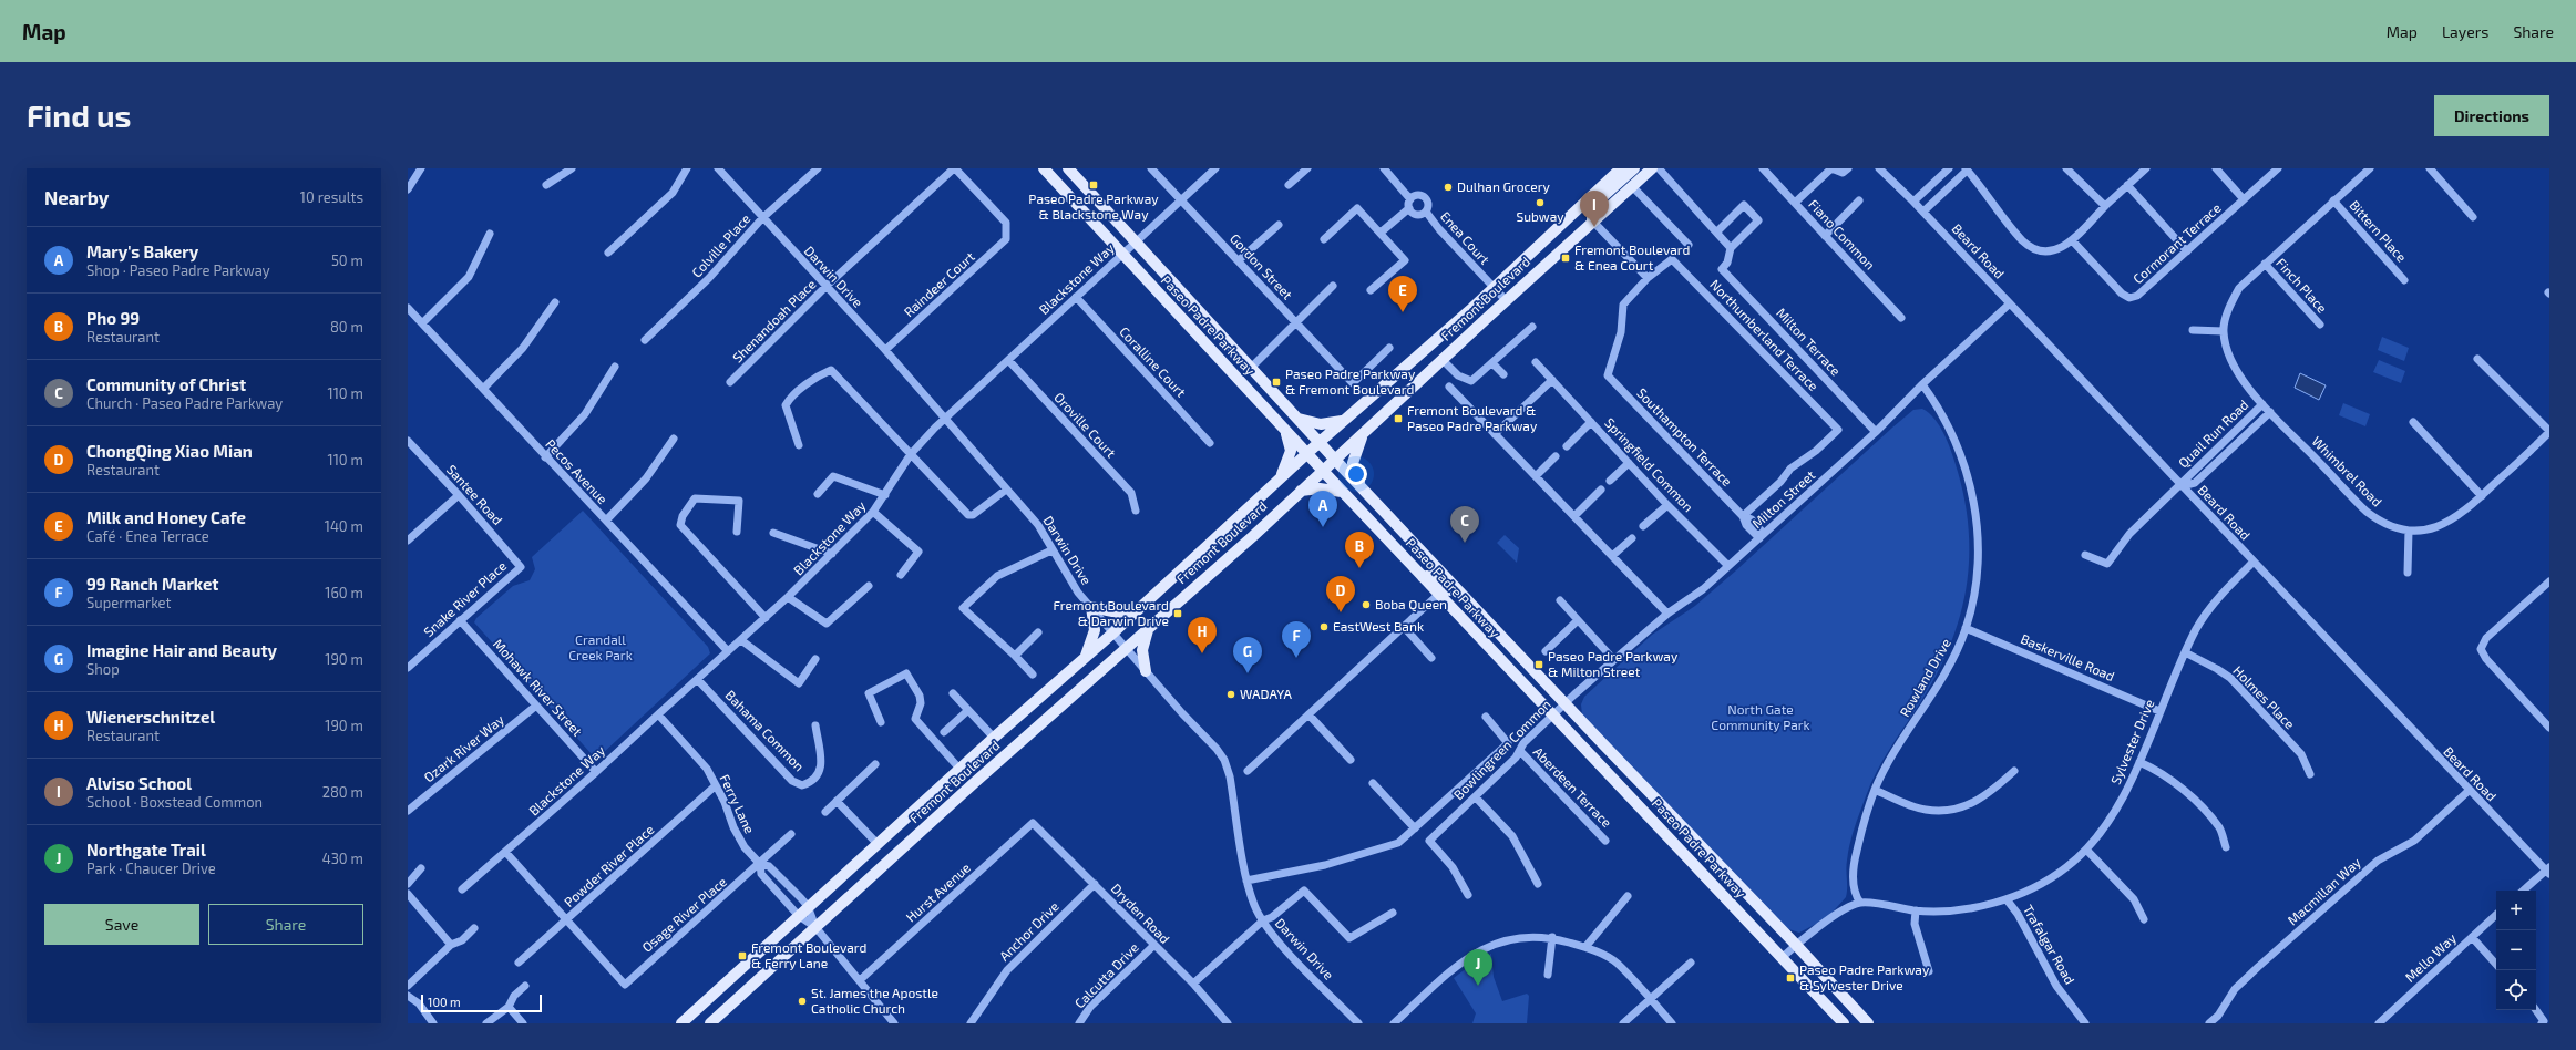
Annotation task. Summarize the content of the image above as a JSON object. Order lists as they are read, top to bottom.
{
  "streets": {
    "main road": ["Fremont Boulevard", "Paseo Padre Parkway"],
    "street": [
      "Bittern Place",
      "Fiano Common",
      "Enea Court",
      "Cormorant Terrace",
      "Colville Place",
      "Beard Road",
      "Gordon Street",
      "Darwin Drive",
      "Blackstone Way",
      "Raindeer Court",
      "Finch Place",
      "Shenandoah Place",
      "Northumberland Terrace",
      "Milton Terrace",
      "Coralline Court",
      "Oroville Court",
      "Quail Run Road",
      "Southampton Terrace",
      "Springfield Common",
      "Pecos Avenue",
      "Whimbrel Road",
      "Santee Road",
      "Milton Street",
      "Snake River Place",
      "Baskerville Road",
      "Rowland Drive",
      "Mohawk River Street",
      "Holmes Place",
      "Bahama Common",
      "Sylvester Drive",
      "Ozark River Way",
      "Bowlingreen Common",
      "Aberdeen Terrace",
      "Ferry Lane",
      "Powder River Place",
      "Macmillan Way",
      "Hurst Avenue",
      "Dryden Road",
      "Osage River Place",
      "Anchor Drive",
      "Trafalgar Road",
      "Mello Way",
      "Calcutta Drive"
    ]
  },
  "crossings": [
    ["Bittern Place", "Quail Run Road"],
    ["Enea Court", "Fremont Boulevard"],
    ["Colville Place", "Darwin Drive"],
    ["Beard Road", "Quail Run Road"],
    ["Beard Road", "Milton Street"],
    ["Beard Road", "Sylvester Drive"],
    ["Beard Road", "Macmillan Way"],
    ["Gordon Street", "Blackstone Way"],
    ["Darwin Drive", "Blackstone Way"],
    ["Darwin Drive", "Raindeer Court"],
    ["Darwin Drive", "Fremont Boulevard"],
    ["Darwin Drive", "Shenandoah Place"],
    ["Blackstone Way", "Paseo Padre Parkway"],
    ["Blackstone Way", "Coralline Court"],
    ["Blackstone Way", "Oroville Court"],
    ["Blackstone Way", "Pecos Avenue"],
    ["Blackstone Way", "Mohawk River Street"],
    ["Blackstone Way", "Bahama Common"],
    ["Blackstone Way", "Ferry Lane"],
    ["Raindeer Court", "Shenandoah Place"],
    ["Finch Place", "Quail Run Road"],
    ["Fremont Boulevard", "Paseo Padre Parkway"],
    ["Fremont Boulevard", "Ferry Lane"],
    ["Paseo Padre Parkway", "Milton Street"],
    ["Paseo Padre Parkway", "Bowlingreen Common"],
    ["Northumberland Terrace", "Southampton Terrace"],
    ["Milton Terrace", "Milton Street"],
    ["Quail Run Road", "Whimbrel Road"],
    ["Southampton Terrace", "Milton Street"],
    ["Springfield Common", "Milton Street"],
    ["Santee Road", "Snake River Place"],
    ["Milton Street", "Rowland Drive"],
    ["Milton Street", "Bowlingreen Common"],
    ["Snake River Place", "Mohawk River Street"],
    ["Baskerville Road", "Rowland Drive"],
    ["Baskerville Road", "Sylvester Drive"],
    ["Rowland Drive", "Sylvester Drive"],
    ["Mohawk River Street", "Ozark River Way"],
    ["Holmes Place", "Sylvester Drive"],
    ["Sylvester Drive", "Trafalgar Road"],
    ["Bowlingreen Common", "Aberdeen Terrace"],
    ["Ferry Lane", "Powder River Place"],
    ["Ferry Lane", "Hurst Avenue"],
    ["Ferry Lane", "Osage River Place"],
    ["Powder River Place", "Osage River Place"],
    ["Hurst Avenue", "Dryden Road"],
    ["Dryden Road", "Anchor Drive"],
    ["Dryden Road", "Calcutta Drive"]
  ],
  "parks": ["Crandall Creek Park", "North Gate Community Park"],
  "places": {
    "transit": [
      "Paseo Padre Parkway & Blackstone Way",
      "Fremont Boulevard & Enea Court",
      "Paseo Padre Parkway & Fremont Boulevard",
      "Fremont Boulevard & Paseo Padre Parkway",
      "Fremont Boulevard & Darwin Drive",
      "Paseo Padre Parkway & Milton Street",
      "Fremont Boulevard & Ferry Lane",
      "Paseo Padre Parkway & Sylvester Drive"
    ],
    "other": [
      "Dulhan Grocery",
      "Subway",
      "Boba Queen",
      "EastWest Bank",
      "WADAYA",
      "St. James the Apostle Catholic Church"
    ]
  },
  "scale_bar": "100 m",
  "page": {
    "header": "Map",
    "nav": ["Map", "Layers", "Share"],
    "buttons": [
      "Directions",
      ["Save", "Share"]
    ],
    "title": "Find us",
    "heading": ["Nearby", "10 results"],
    "pins": [
      "I",
      "E",
      "A",
      "C",
      "B",
      "D",
      "H",
      "F",
      "G",
      "J"
    ],
    "list": [
      {
        "mark": "A",
        "name": "Mary's Bakery",
        "note": "Shop · Paseo Padre Parkway",
        "value": "50 m"
      },
      {
        "mark": "B",
        "name": "Pho 99",
        "note": "Restaurant",
        "value": "80 m"
      },
      {
        "mark": "C",
        "name": "Community of Christ",
        "note": "Church · Paseo Padre Parkway",
        "value": "110 m"
      },
      {
        "mark": "D",
        "name": "ChongQing Xiao Mian",
        "note": "Restaurant",
        "value": "110 m"
      },
      {
        "mark": "E",
        "name": "Milk and Honey Cafe",
        "note": "Café · Enea Terrace",
        "value": "140 m"
      },
      {
        "mark": "F",
        "name": "99 Ranch Market",
        "note": "Supermarket",
        "value": "160 m"
      },
      {
        "mark": "G",
        "name": "Imagine Hair and Beauty",
        "note": "Shop",
        "value": "190 m"
      },
      {
        "mark": "H",
        "name": "Wienerschnitzel",
        "note": "Restaurant",
        "value": "190 m"
      },
      {
        "mark": "I",
        "name": "Alviso School",
        "note": "School · Boxstead Common",
        "value": "280 m"
      },
      {
        "mark": "J",
        "name": "Northgate Trail",
        "note": "Park · Chaucer Drive",
        "value": "430 m"
      }
    ],
    "map_buttons": ["+", "−"],
    "scale": "100 m"
  }
}
